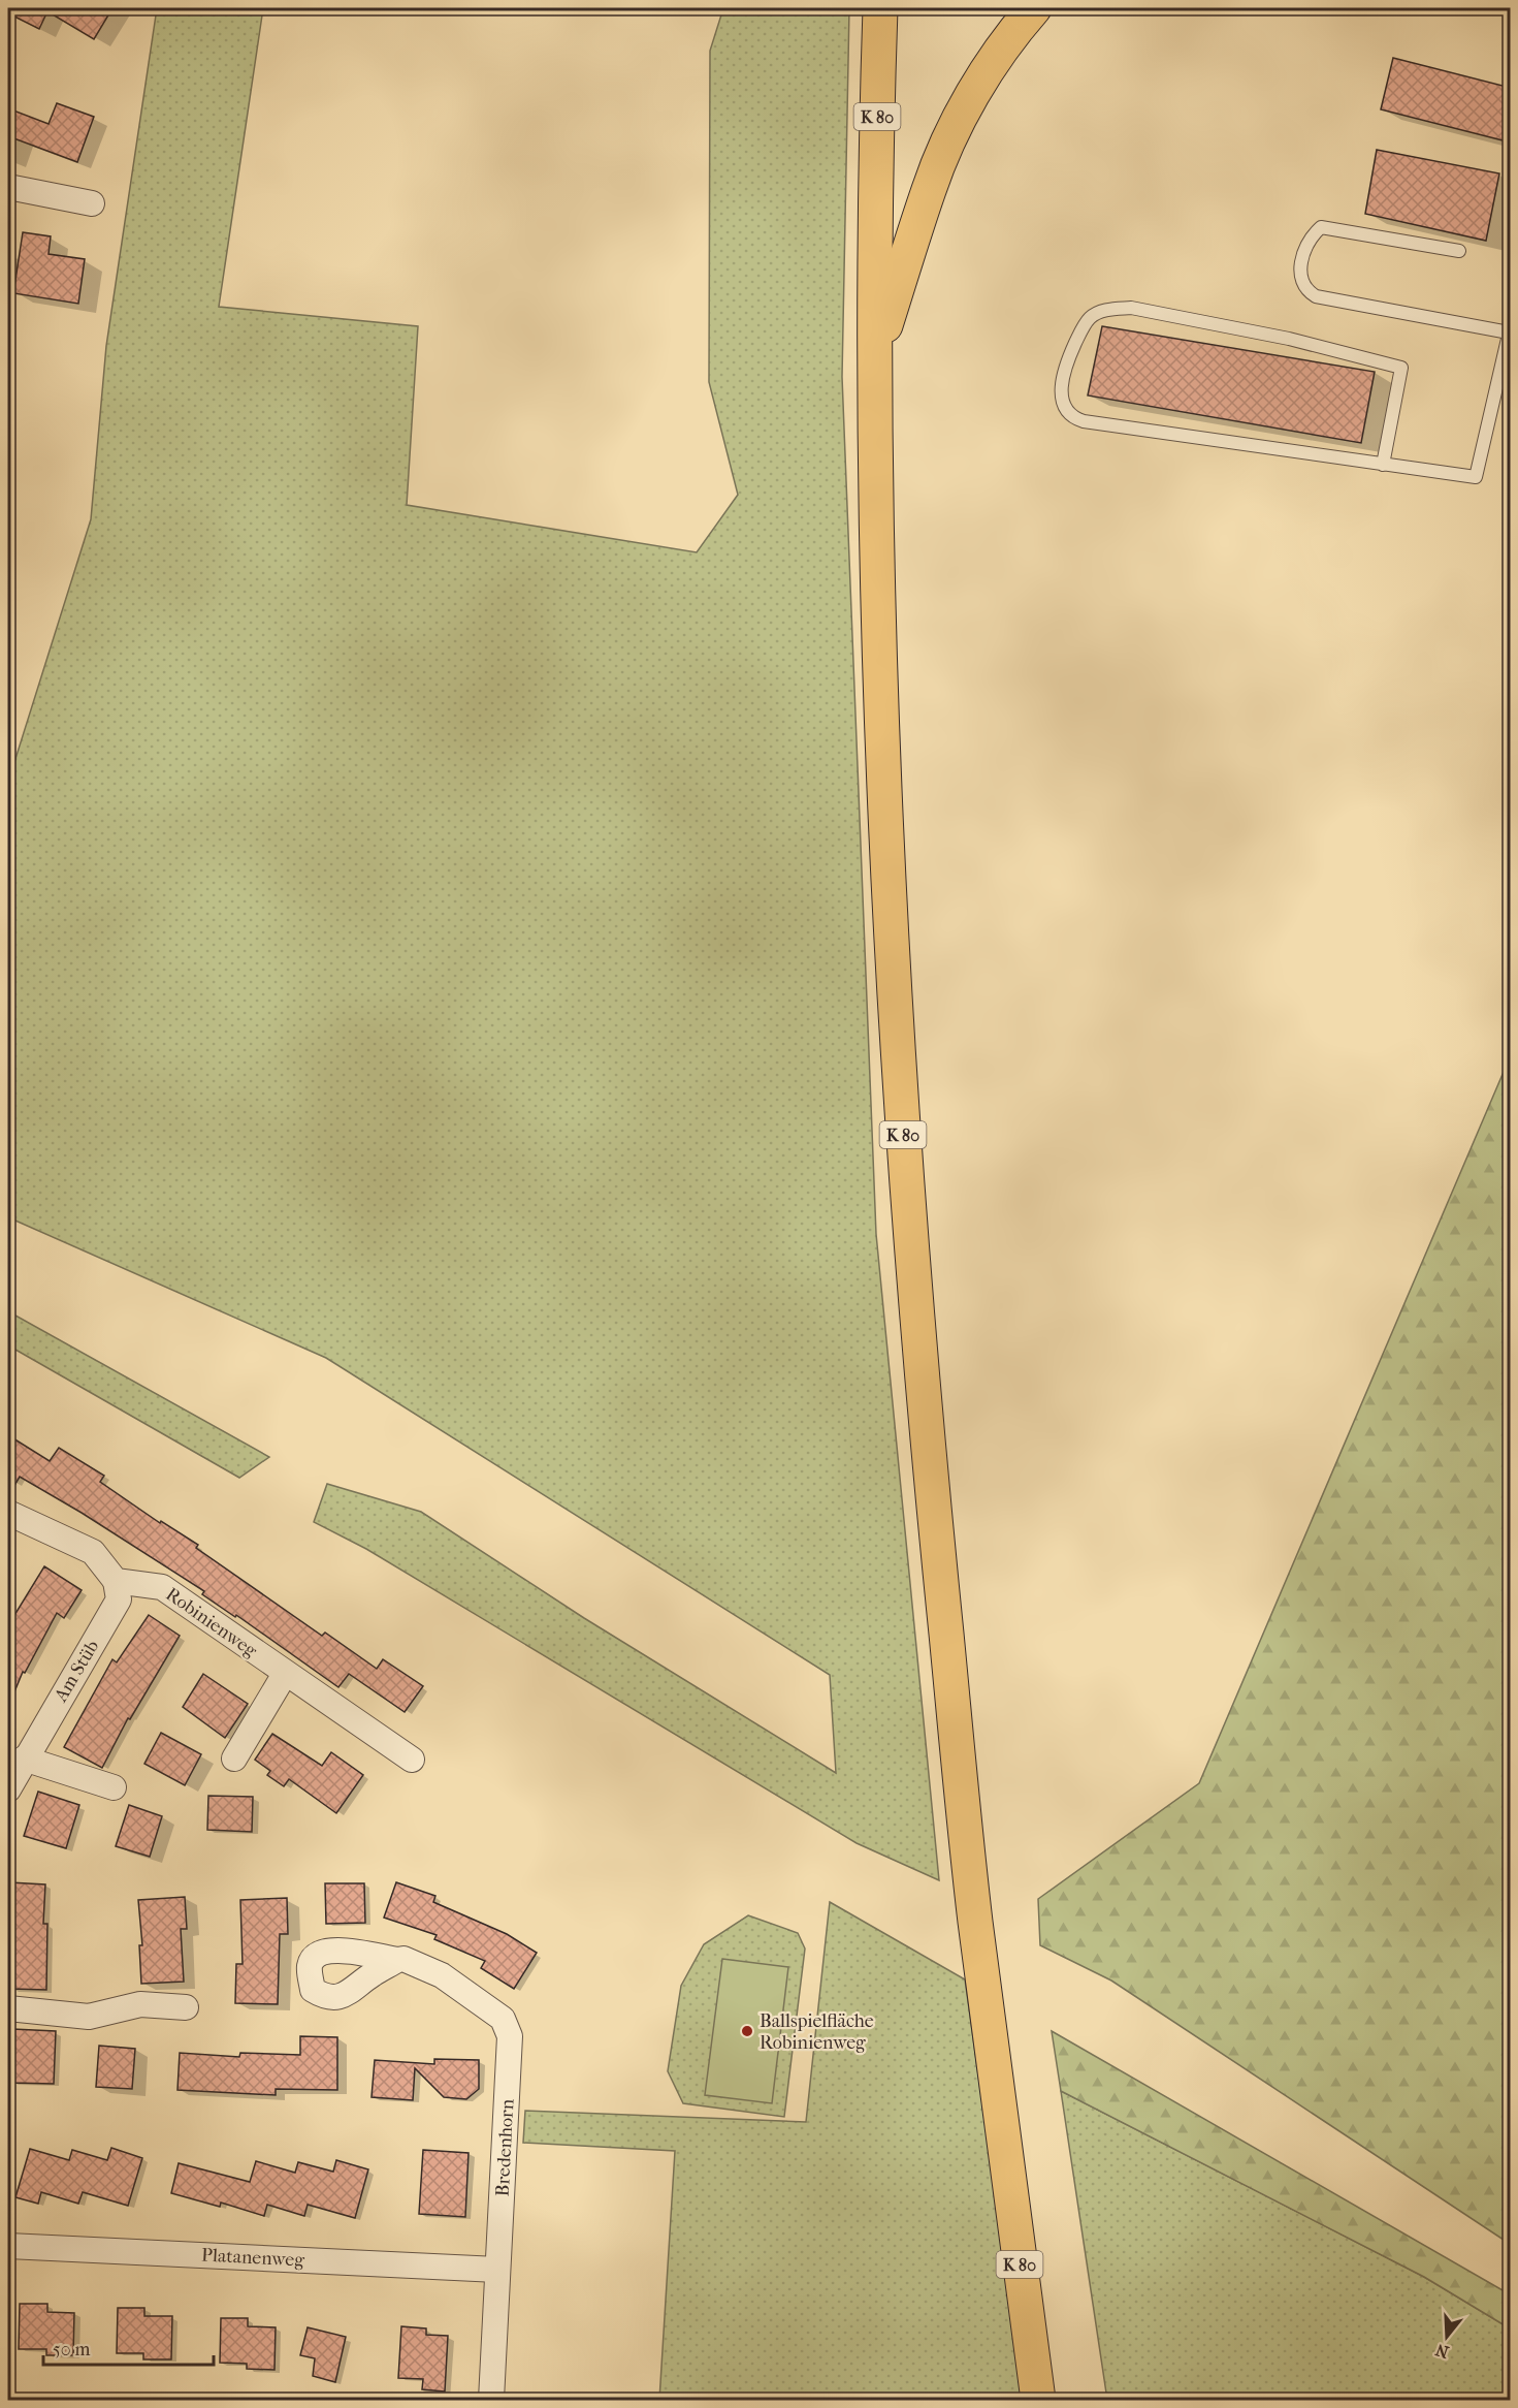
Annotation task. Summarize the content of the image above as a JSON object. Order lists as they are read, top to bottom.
{
  "streets": {
    "highway": ["K 80"],
    "street": [
      "Robinienweg",
      "Am Stüb",
      "Bredenhorn",
      "Platanenweg"
    ]
  },
  "crossings": [
    ["Robinienweg", "Am Stüb"],
    ["Bredenhorn", "Platanenweg"]
  ],
  "places": ["Ballspielfläche Robinienweg"],
  "scale_bar": "50 m",
  "north": "bottom"
}
